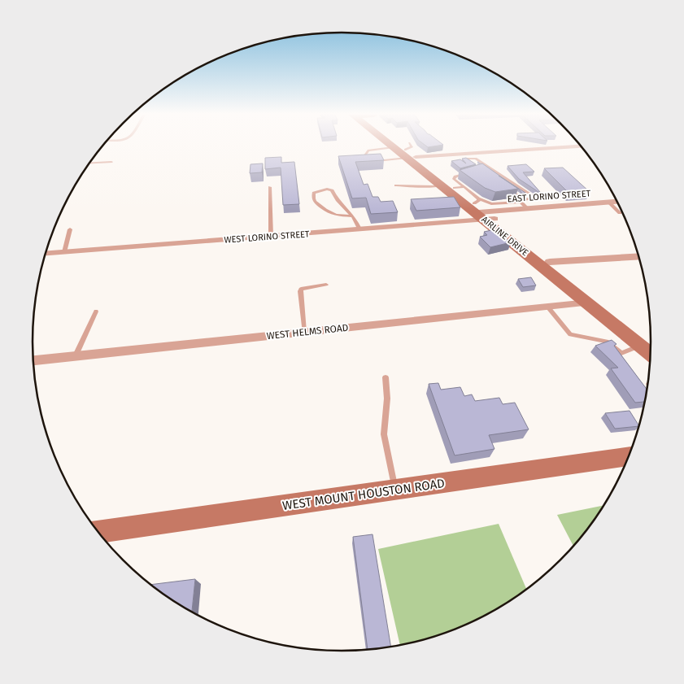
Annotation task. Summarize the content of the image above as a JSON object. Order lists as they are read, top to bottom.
{
  "streets": {
    "main road": ["AIRLINE DRIVE", "WEST MOUNT HOUSTON ROAD"],
    "street": ["EAST LORINO STREET", "WEST LORINO STREET", "WEST HELMS ROAD"]
  },
  "crossings": [
    ["EAST LORINO STREET", "AIRLINE DRIVE"],
    ["EAST LORINO STREET", "WEST LORINO STREET"],
    ["AIRLINE DRIVE", "WEST LORINO STREET"],
    ["AIRLINE DRIVE", "WEST HELMS ROAD"]
  ]
}
